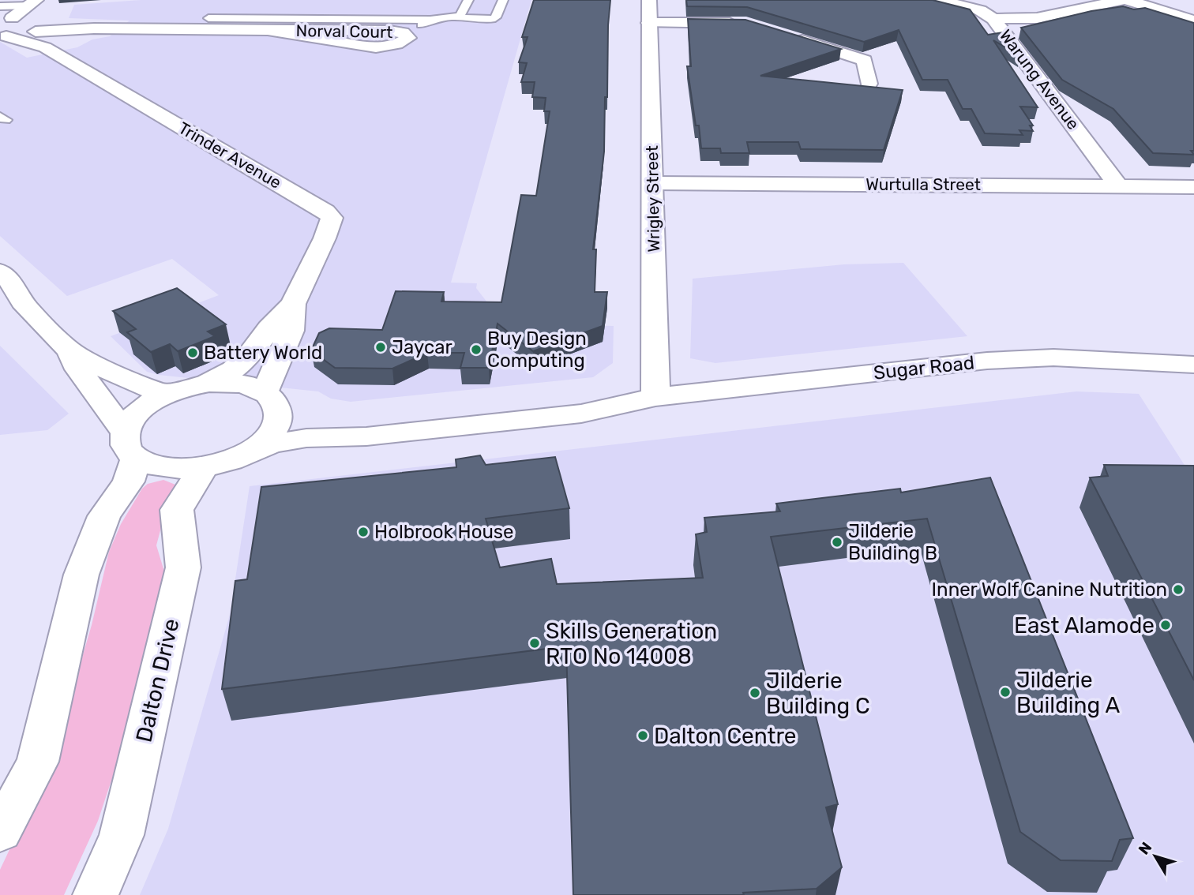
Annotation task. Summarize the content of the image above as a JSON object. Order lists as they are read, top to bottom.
{
  "streets": {
    "street": [
      "Norval Court",
      "Warung Avenue",
      "Trinder Avenue",
      "Wurtulla Street",
      "Wrigley Street",
      "Sugar Road",
      "Dalton Drive"
    ]
  },
  "crossings": [
    ["Norval Court", "Trinder Avenue"],
    ["Warung Avenue", "Wurtulla Street"],
    ["Trinder Avenue", "Dalton Drive"],
    ["Wurtulla Street", "Wrigley Street"],
    ["Wrigley Street", "Sugar Road"]
  ],
  "places": [
    "Jaycar",
    "Buy Design Computing",
    "Battery World",
    "Holbrook House",
    "Jilderie Building B",
    "Inner Wolf Canine Nutrition",
    "East Alamode",
    "Skills Generation RTO No 14008",
    "Jilderie Building A",
    "Jilderie Building C",
    "Dalton Centre"
  ],
  "north": "top left"
}
